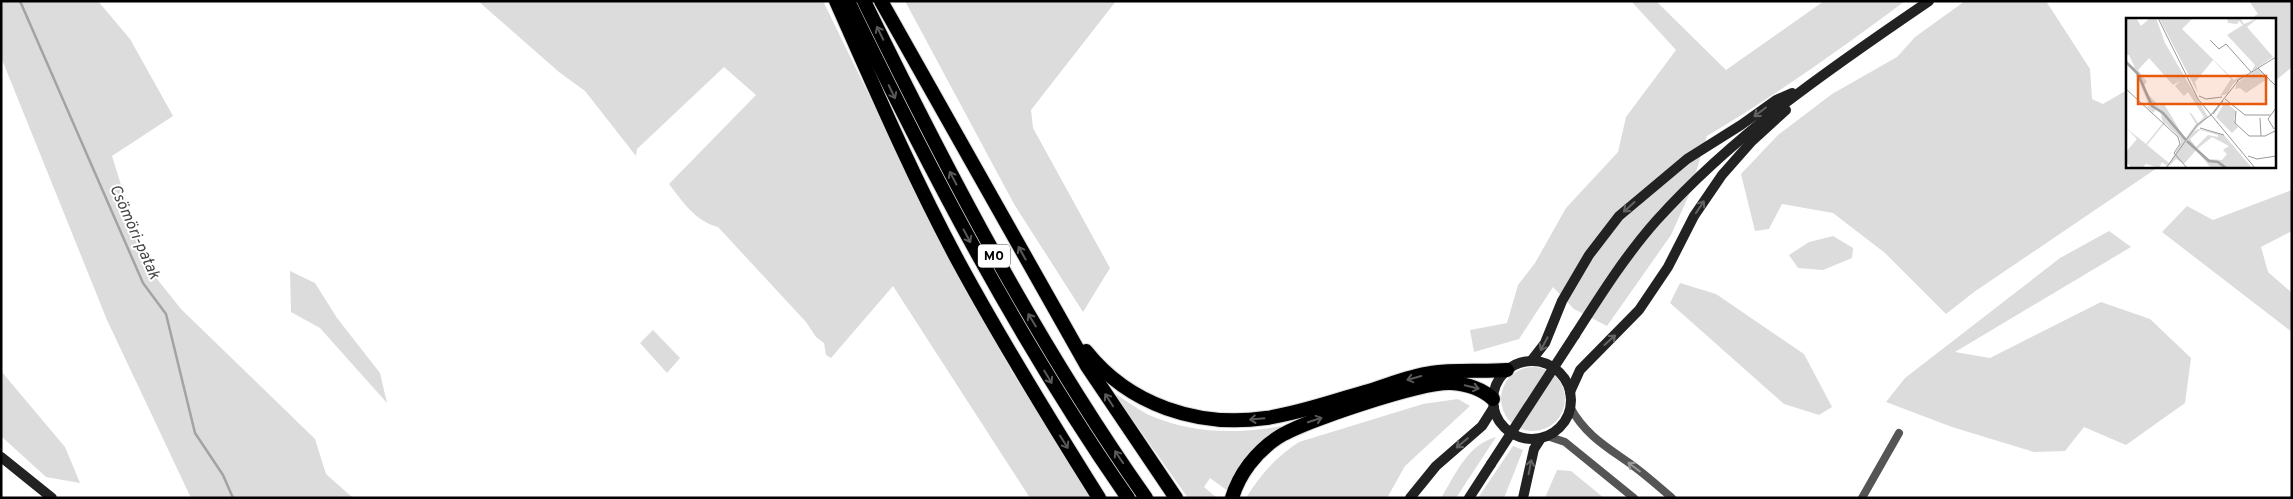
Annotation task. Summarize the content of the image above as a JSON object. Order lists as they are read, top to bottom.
{
  "streets": {
    "highway": ["M0"]
  },
  "water": ["Csömöri-patak"]
}
